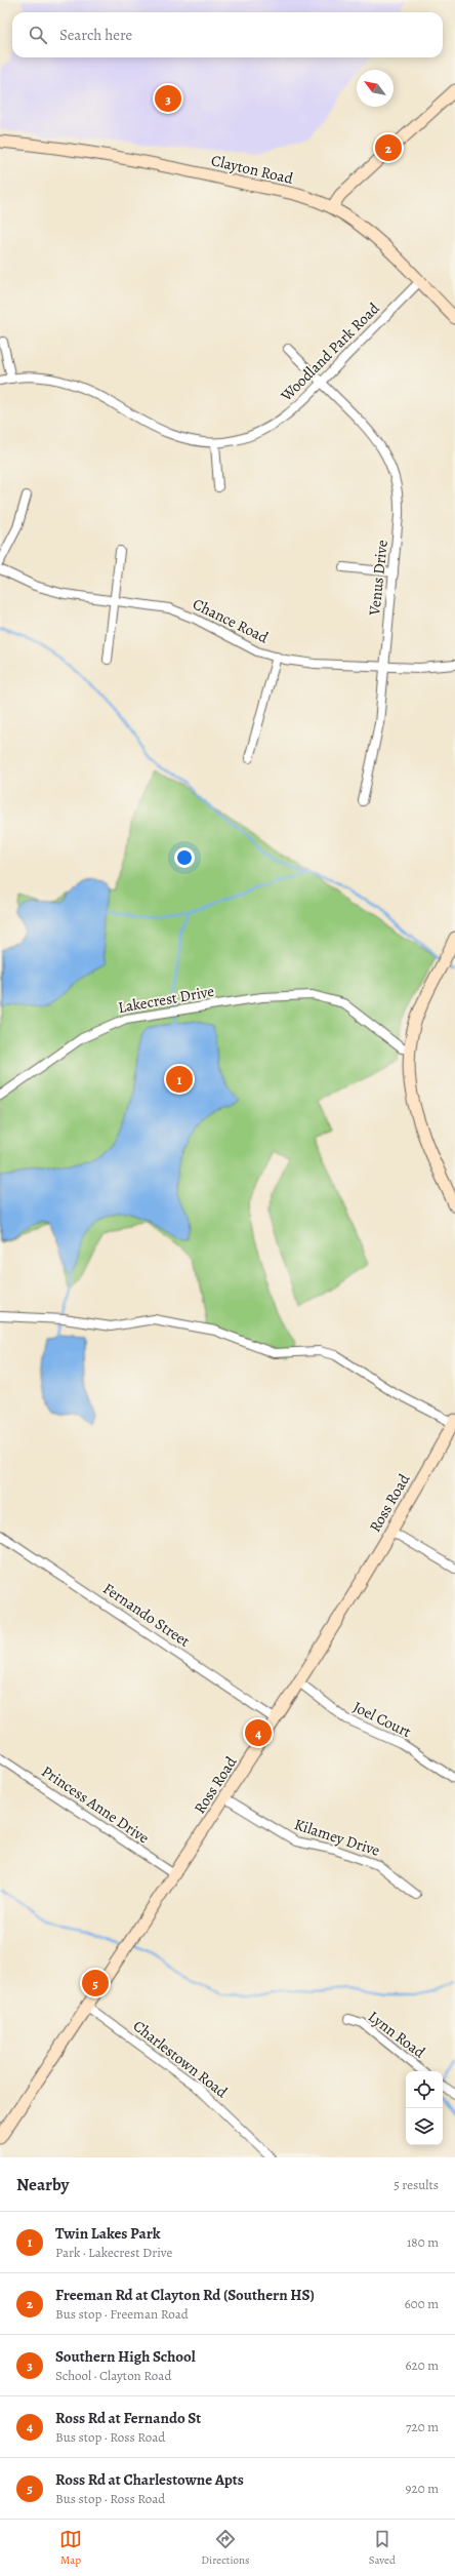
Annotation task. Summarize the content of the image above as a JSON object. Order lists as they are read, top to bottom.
{
  "streets": {
    "street": [
      "Clayton Road",
      "Woodland Park Road",
      "Venus Drive",
      "Chance Road",
      "Lakecrest Drive",
      "Ross Road",
      "Fernando Street",
      "Joel Court",
      "Princess Anne Drive",
      "Kilamey Drive",
      "Lynn Road",
      "Charlestown Road"
    ]
  },
  "crossings": [
    ["Clayton Road", "Woodland Park Road"],
    ["Woodland Park Road", "Venus Drive"],
    ["Venus Drive", "Chance Road"],
    ["Ross Road", "Fernando Street"],
    ["Ross Road", "Joel Court"],
    ["Ross Road", "Princess Anne Drive"],
    ["Ross Road", "Kilamey Drive"],
    ["Ross Road", "Charlestown Road"]
  ],
  "north": "top left",
  "page": {
    "search": "Search here",
    "pins": [
      "3",
      "2",
      "1",
      "4",
      "5"
    ],
    "heading": ["Nearby", "5 results"],
    "list": [
      {
        "mark": "1",
        "name": "Twin Lakes Park",
        "note": "Park · Lakecrest Drive",
        "value": "180 m"
      },
      {
        "mark": "2",
        "name": "Freeman Rd at Clayton Rd (Southern HS)",
        "note": "Bus stop · Freeman Road",
        "value": "600 m"
      },
      {
        "mark": "3",
        "name": "Southern High School",
        "note": "School · Clayton Road",
        "value": "620 m"
      },
      {
        "mark": "4",
        "name": "Ross Rd at Fernando St",
        "note": "Bus stop · Ross Road",
        "value": "720 m"
      },
      {
        "mark": "5",
        "name": "Ross Rd at Charlestowne Apts",
        "note": "Bus stop · Ross Road",
        "value": "920 m"
      }
    ],
    "nav": ["Map", "Directions", "Saved"]
  }
}
